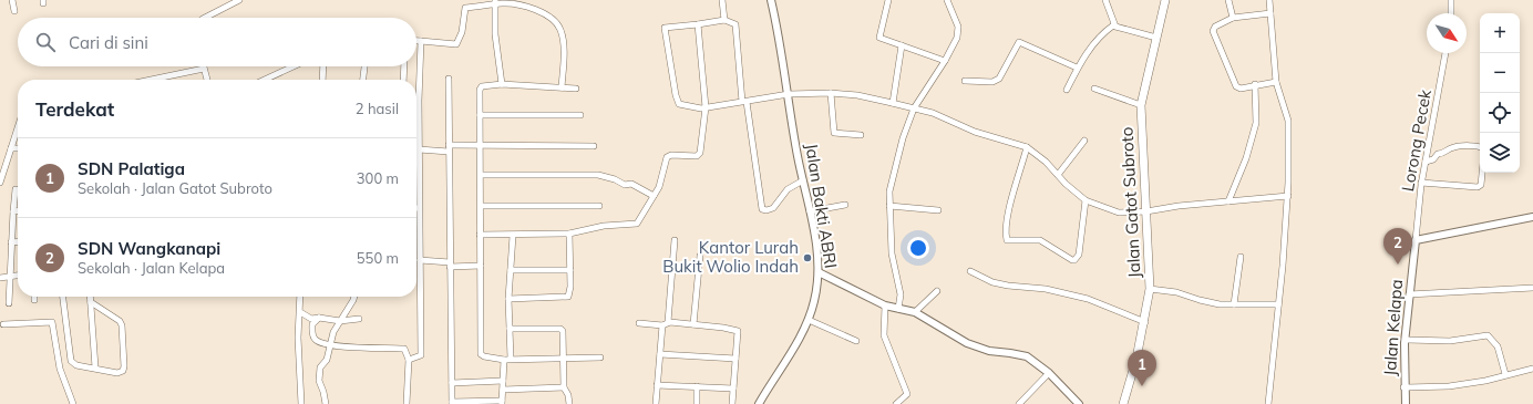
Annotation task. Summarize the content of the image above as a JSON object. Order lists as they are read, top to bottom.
{
  "streets": {
    "main road": ["Jalan Gatot Subroto"],
    "street": ["Lorong Pecek", "Jalan Bakti ABRI", "Jalan Kelapa"]
  },
  "crossings": [
    ["Lorong Pecek", "Jalan Kelapa"]
  ],
  "places": ["Kantor Lurah Bukit Wolio Indah"],
  "north": "bottom right",
  "page": {
    "map_buttons": ["+", "−"],
    "search": "Cari di sini",
    "heading": ["Terdekat", "2 hasil"],
    "list": [
      {
        "mark": "1",
        "name": "SDN Palatiga",
        "note": "Sekolah · Jalan Gatot Subroto",
        "value": "300 m"
      },
      {
        "mark": "2",
        "name": "SDN Wangkanapi",
        "note": "Sekolah · Jalan Kelapa",
        "value": "550 m"
      }
    ],
    "pins": ["2", "1"]
  }
}
